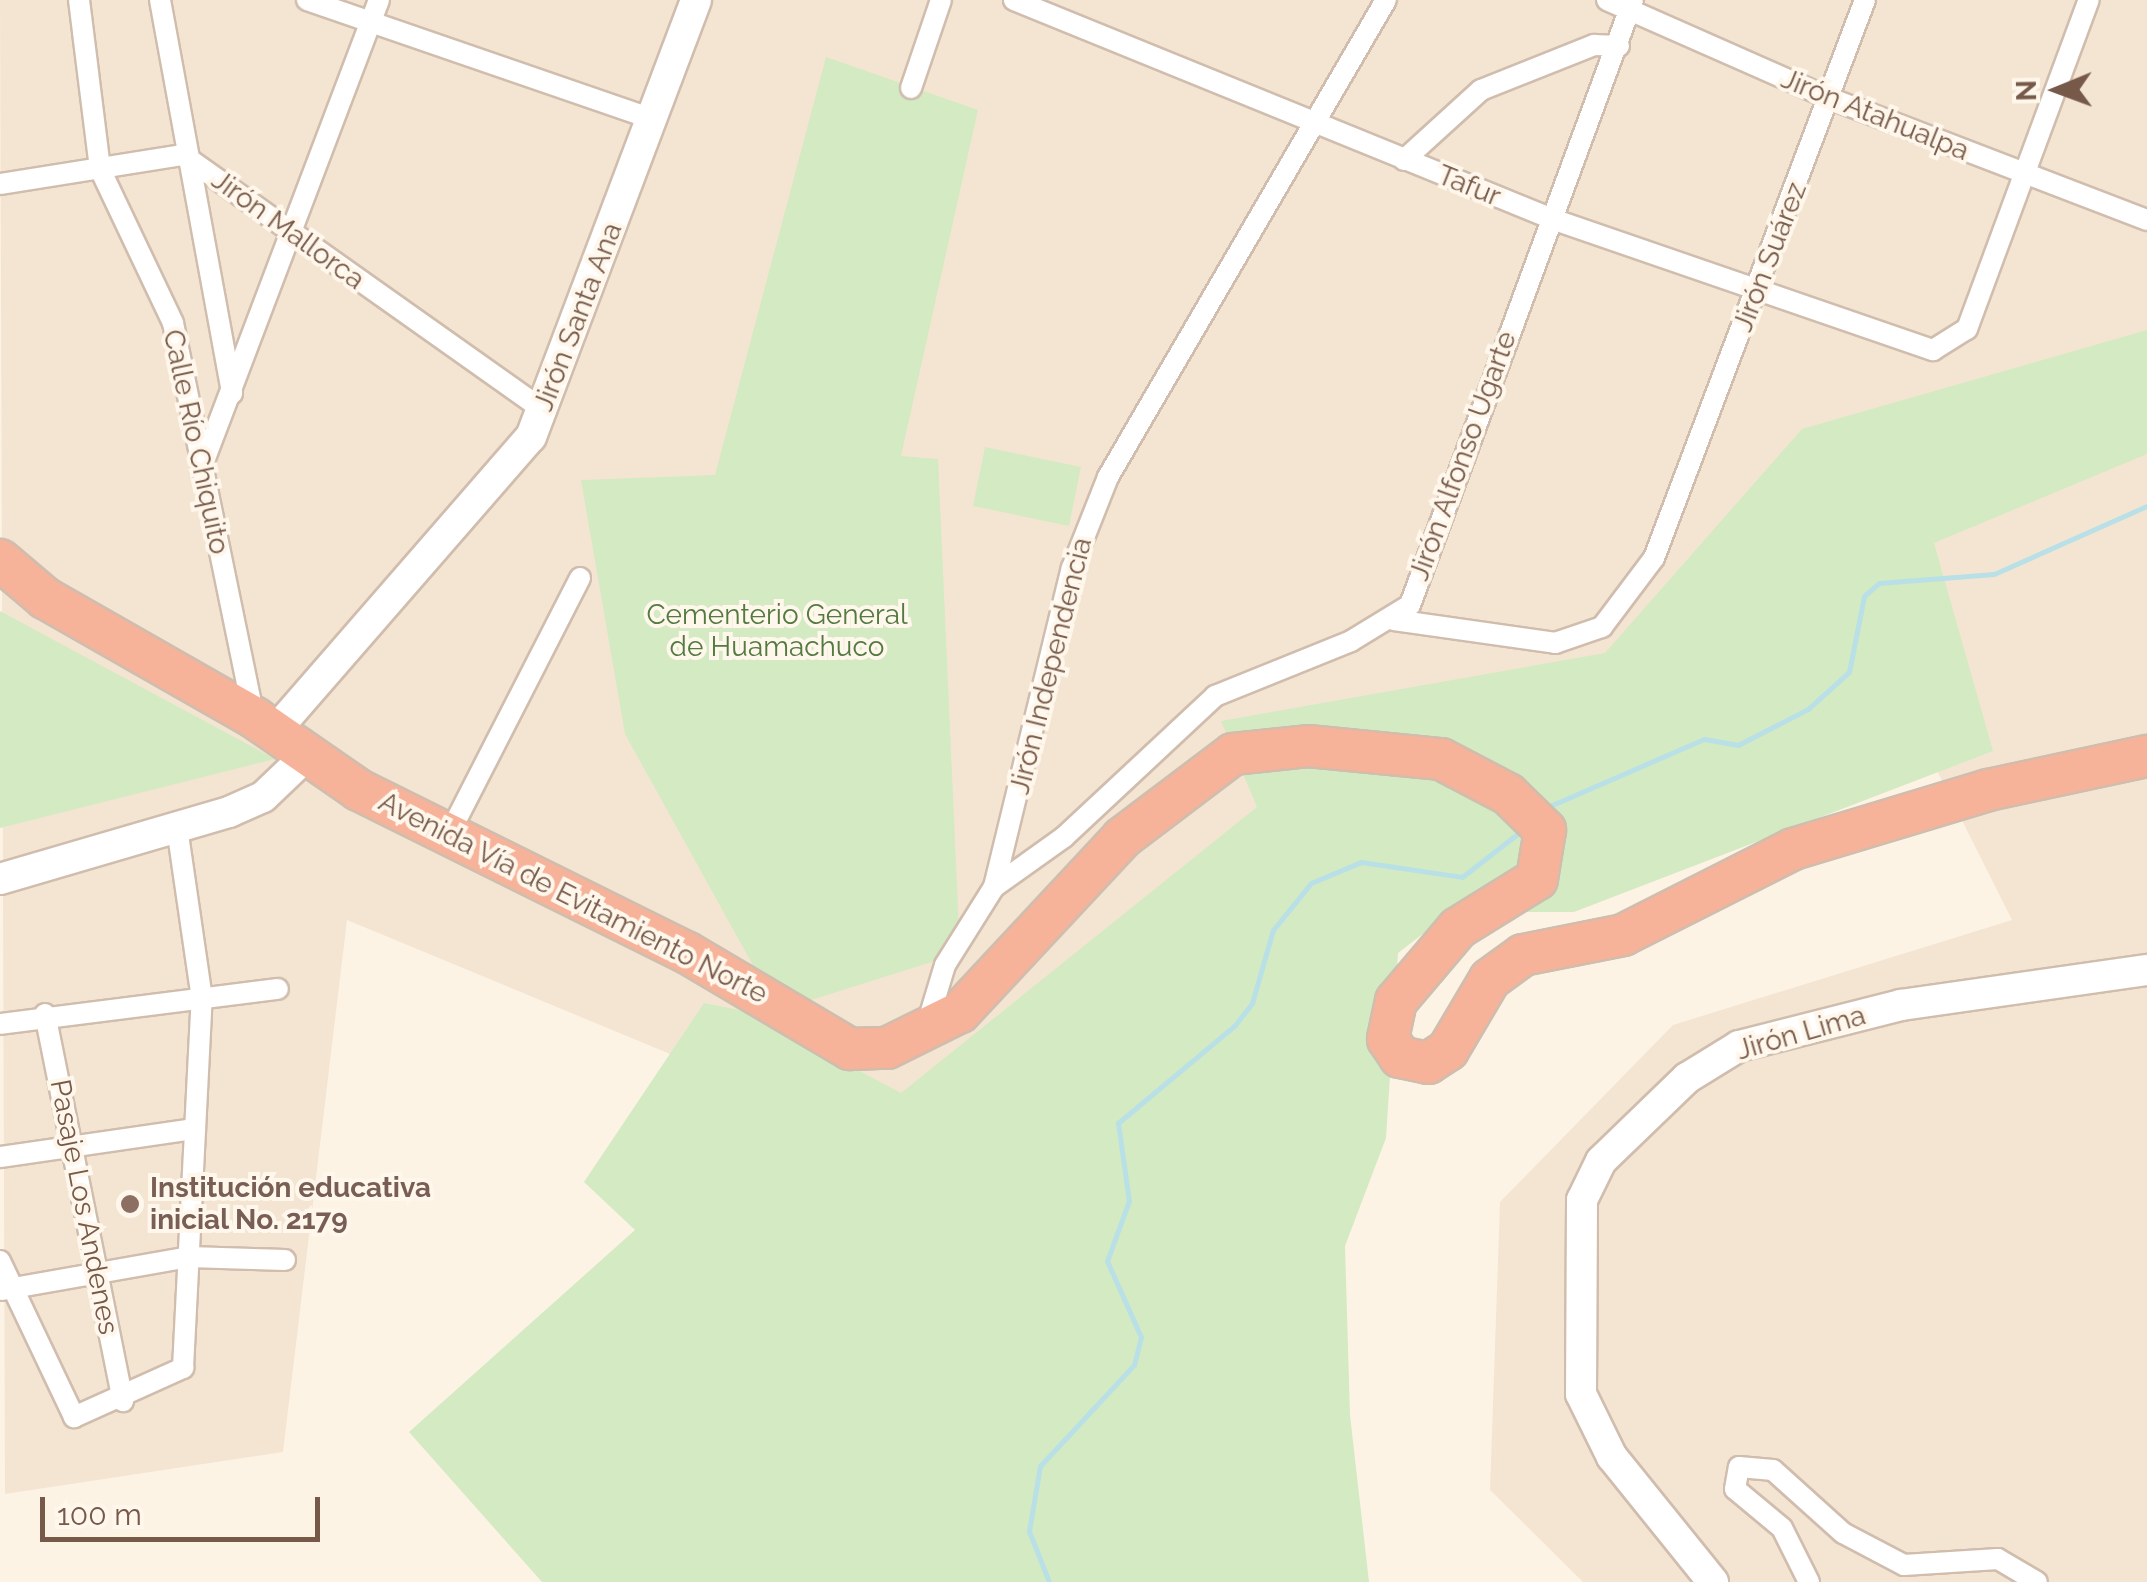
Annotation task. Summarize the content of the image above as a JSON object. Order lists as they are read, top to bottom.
{
  "streets": {
    "highway": ["Avenida Vía de Evitamiento Norte"],
    "street": [
      "Jirón Atahualpa",
      "Tafur",
      "Jirón Mallorca",
      "Jirón Suárez",
      "Jirón Santa Ana",
      "Calle Río Chiquito",
      "Jirón Alfonso Ugarte",
      "Jirón Independencia",
      "Jirón Lima",
      "Pasaje Los Andenes"
    ]
  },
  "crossings": [
    ["Jirón Atahualpa", "Tafur"],
    ["Jirón Atahualpa", "Jirón Suárez"],
    ["Jirón Atahualpa", "Jirón Alfonso Ugarte"],
    ["Tafur", "Jirón Suárez"],
    ["Tafur", "Jirón Alfonso Ugarte"],
    ["Tafur", "Jirón Independencia"],
    ["Jirón Mallorca", "Jirón Santa Ana"],
    ["Jirón Mallorca", "Calle Río Chiquito"],
    ["Jirón Suárez", "Jirón Alfonso Ugarte"],
    ["Jirón Santa Ana", "Calle Río Chiquito"],
    ["Jirón Santa Ana", "Avenida Vía de Evitamiento Norte"],
    ["Calle Río Chiquito", "Avenida Vía de Evitamiento Norte"],
    ["Jirón Independencia", "Avenida Vía de Evitamiento Norte"]
  ],
  "parks": ["Cementerio General de Huamachuco"],
  "places": ["Institución educativa inicial No. 2179"],
  "scale_bar": "100 m",
  "north": "left"
}
